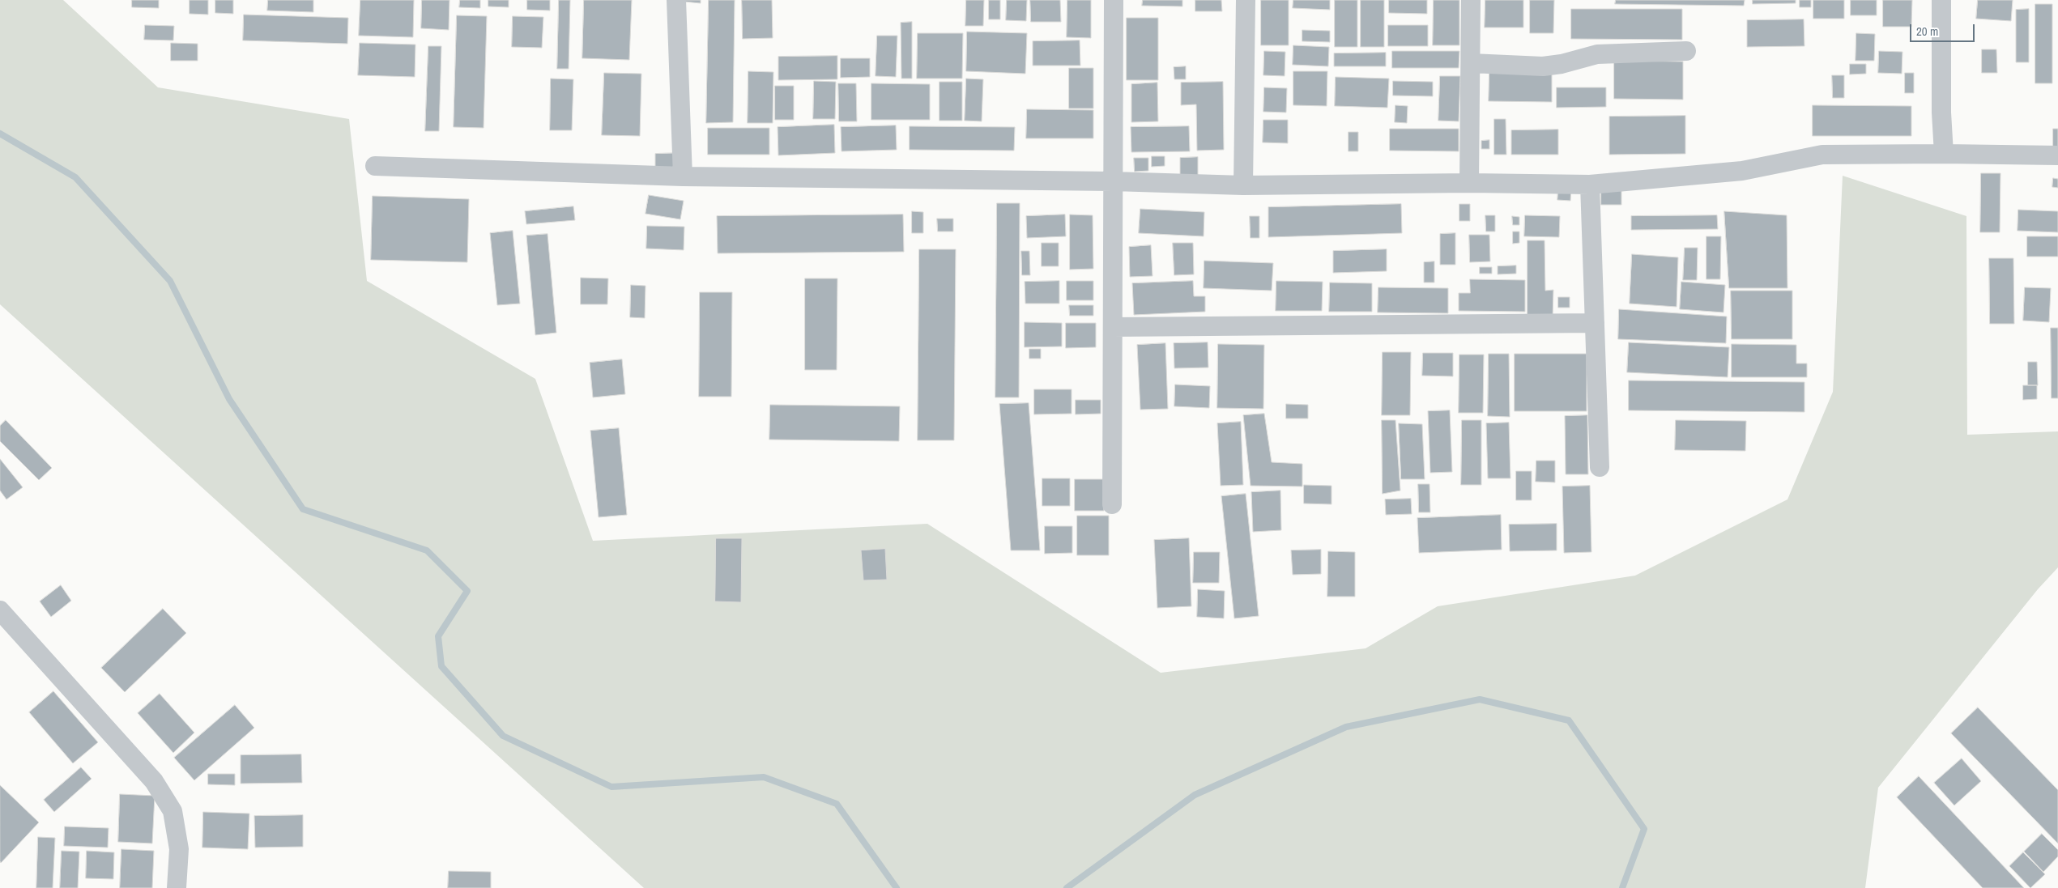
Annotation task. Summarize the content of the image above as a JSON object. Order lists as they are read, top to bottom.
{
  "scale_bar": "20 m"
}
